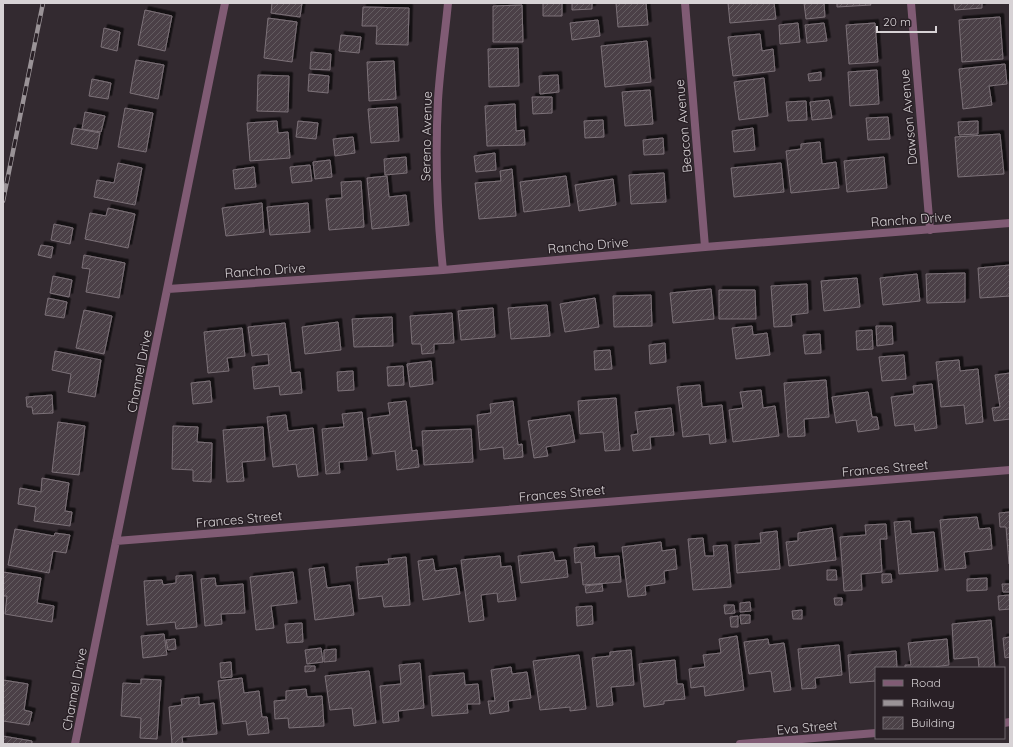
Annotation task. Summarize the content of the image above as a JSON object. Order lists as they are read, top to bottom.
{
  "streets": {
    "street": [
      "Dawson Avenue",
      "Beacon Avenue",
      "Sereno Avenue",
      "Rancho Drive",
      "Channel Drive",
      "Frances Street",
      "Eva Street"
    ]
  },
  "crossings": [
    ["Dawson Avenue", "Rancho Drive"],
    ["Beacon Avenue", "Rancho Drive"],
    ["Sereno Avenue", "Rancho Drive"],
    ["Rancho Drive", "Channel Drive"],
    ["Channel Drive", "Frances Street"]
  ],
  "legend": ["Road", "Railway", "Building"],
  "scale_bar": "20 m"
}
